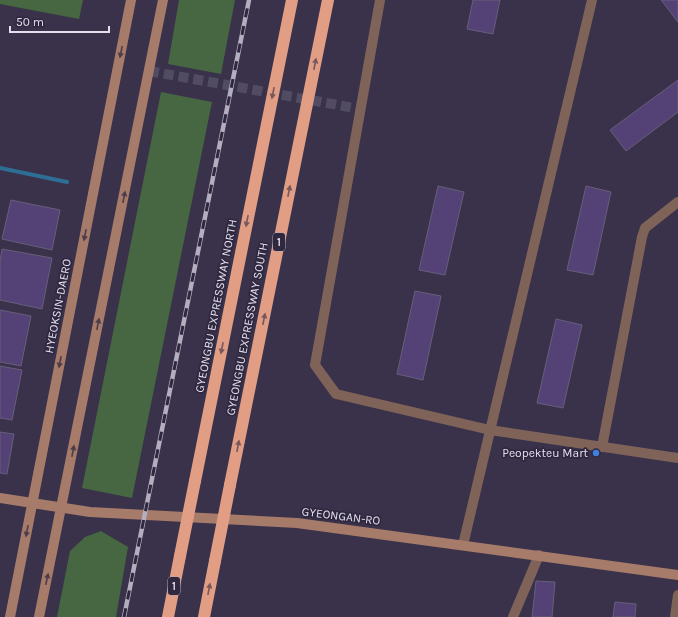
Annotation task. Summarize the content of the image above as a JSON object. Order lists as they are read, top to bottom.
{
  "streets": {
    "highway": ["1", "GYEONGBU EXPRESSWAY NORTH", "GYEONGBU EXPRESSWAY SOUTH"],
    "main road": ["HYEOKSIN-DAERO", "GYEONGAN-RO"]
  },
  "crossings": [
    ["HYEOKSIN-DAERO", "GYEONGAN-RO"]
  ],
  "one_way": ["GYEONGBU EXPRESSWAY NORTH", "GYEONGBU EXPRESSWAY SOUTH"],
  "places": ["Peopekteu Mart"],
  "scale_bar": "50 m"
}
